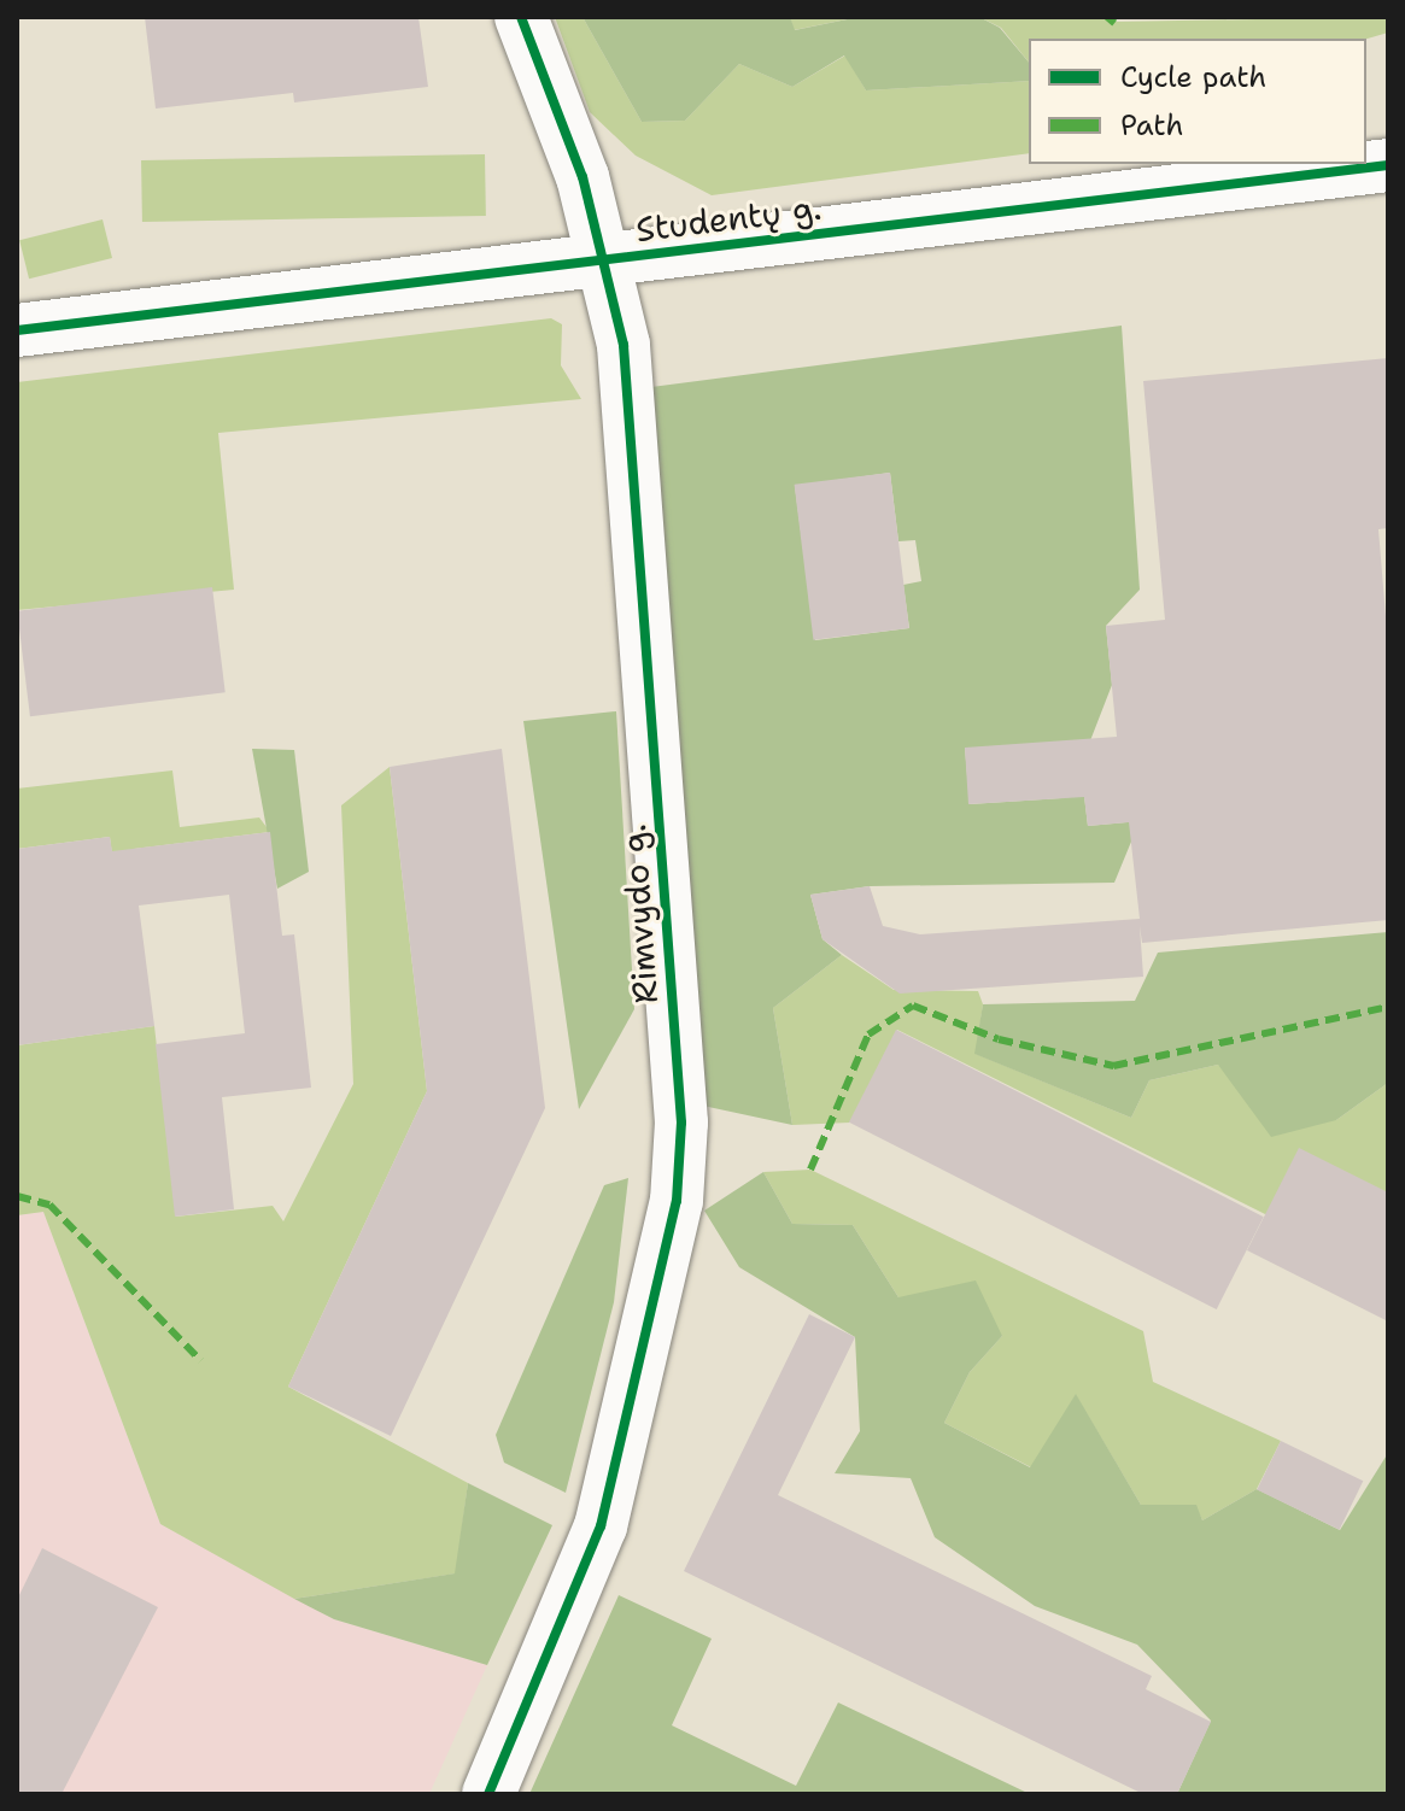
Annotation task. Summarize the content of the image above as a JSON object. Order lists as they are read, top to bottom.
{
  "streets": {
    "street": ["Studentų g.", "Rimvydo g."]
  },
  "crossings": [
    ["Studentų g.", "Rimvydo g."]
  ],
  "legend": ["Cycle path", "Path"]
}
